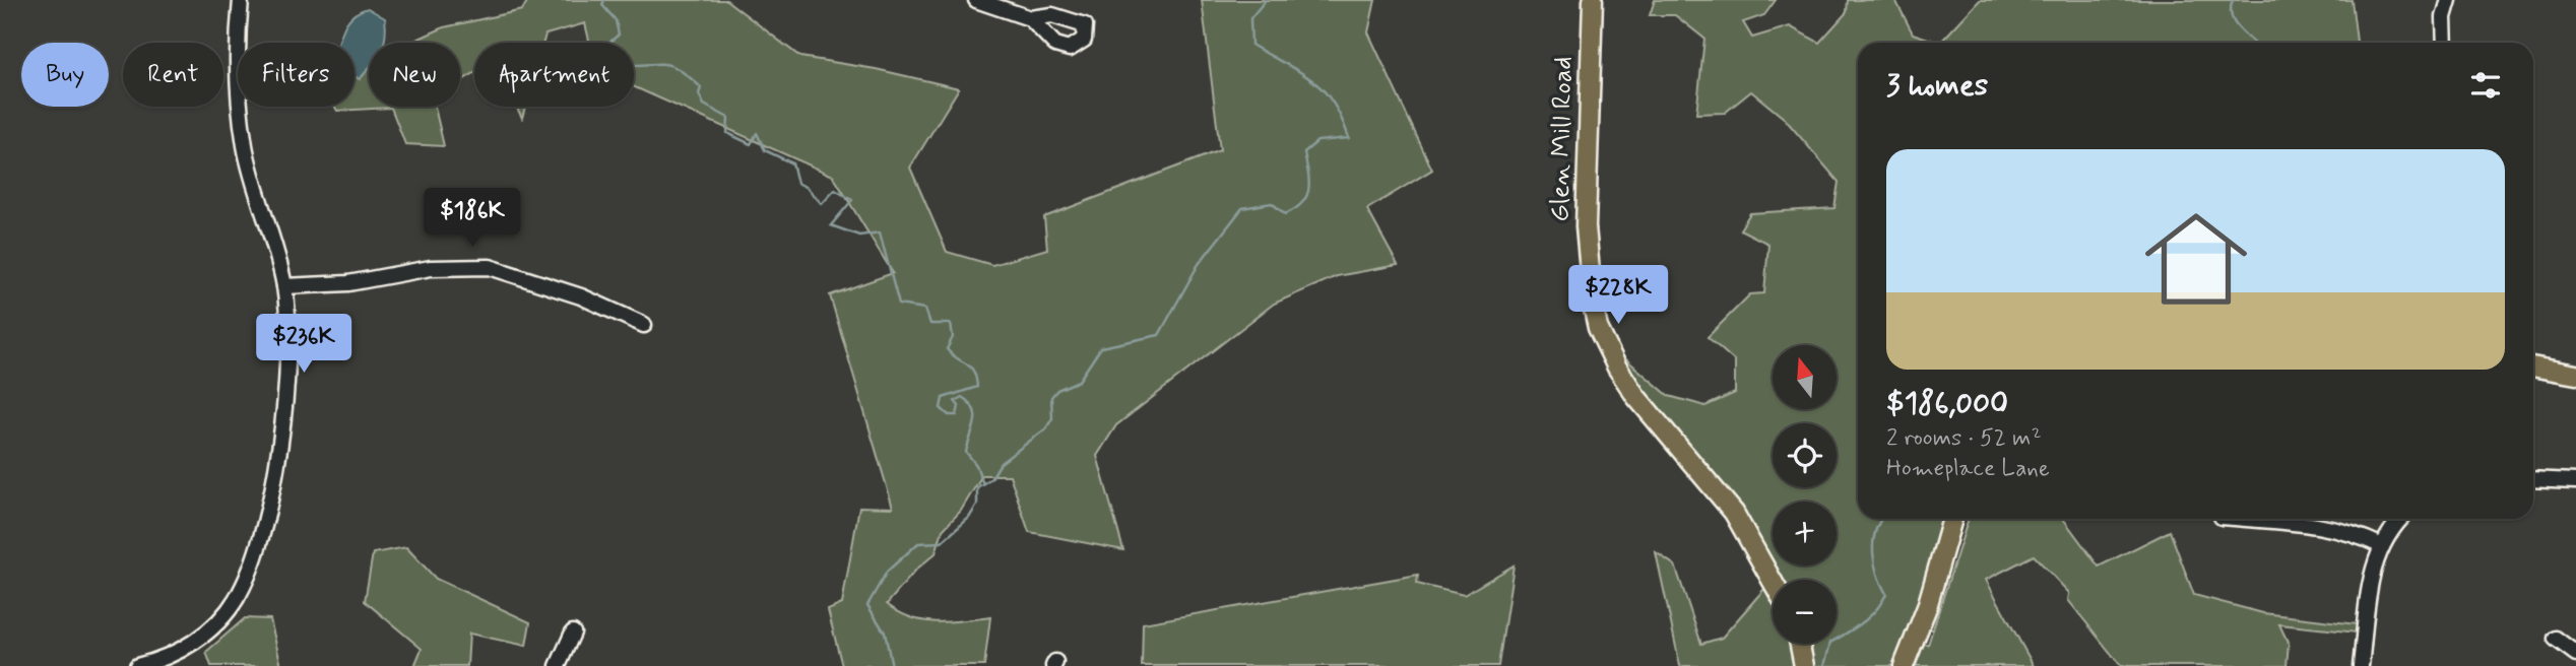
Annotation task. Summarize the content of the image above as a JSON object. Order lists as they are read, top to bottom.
{
  "streets": {
    "main road": ["Glen Mill Road"]
  },
  "north": "top",
  "page": {
    "chip": [
      "Buy",
      "Rent",
      "Filters",
      "New",
      "Apartment"
    ],
    "heading": "3 homes",
    "list": [
      {
        "name": "$186,000",
        "note": "2 rooms · 52 m² · Homeplace Lane"
      }
    ],
    "price": ["$186K", "$228K", "$236K"],
    "map_buttons": ["+", "−"]
  }
}
